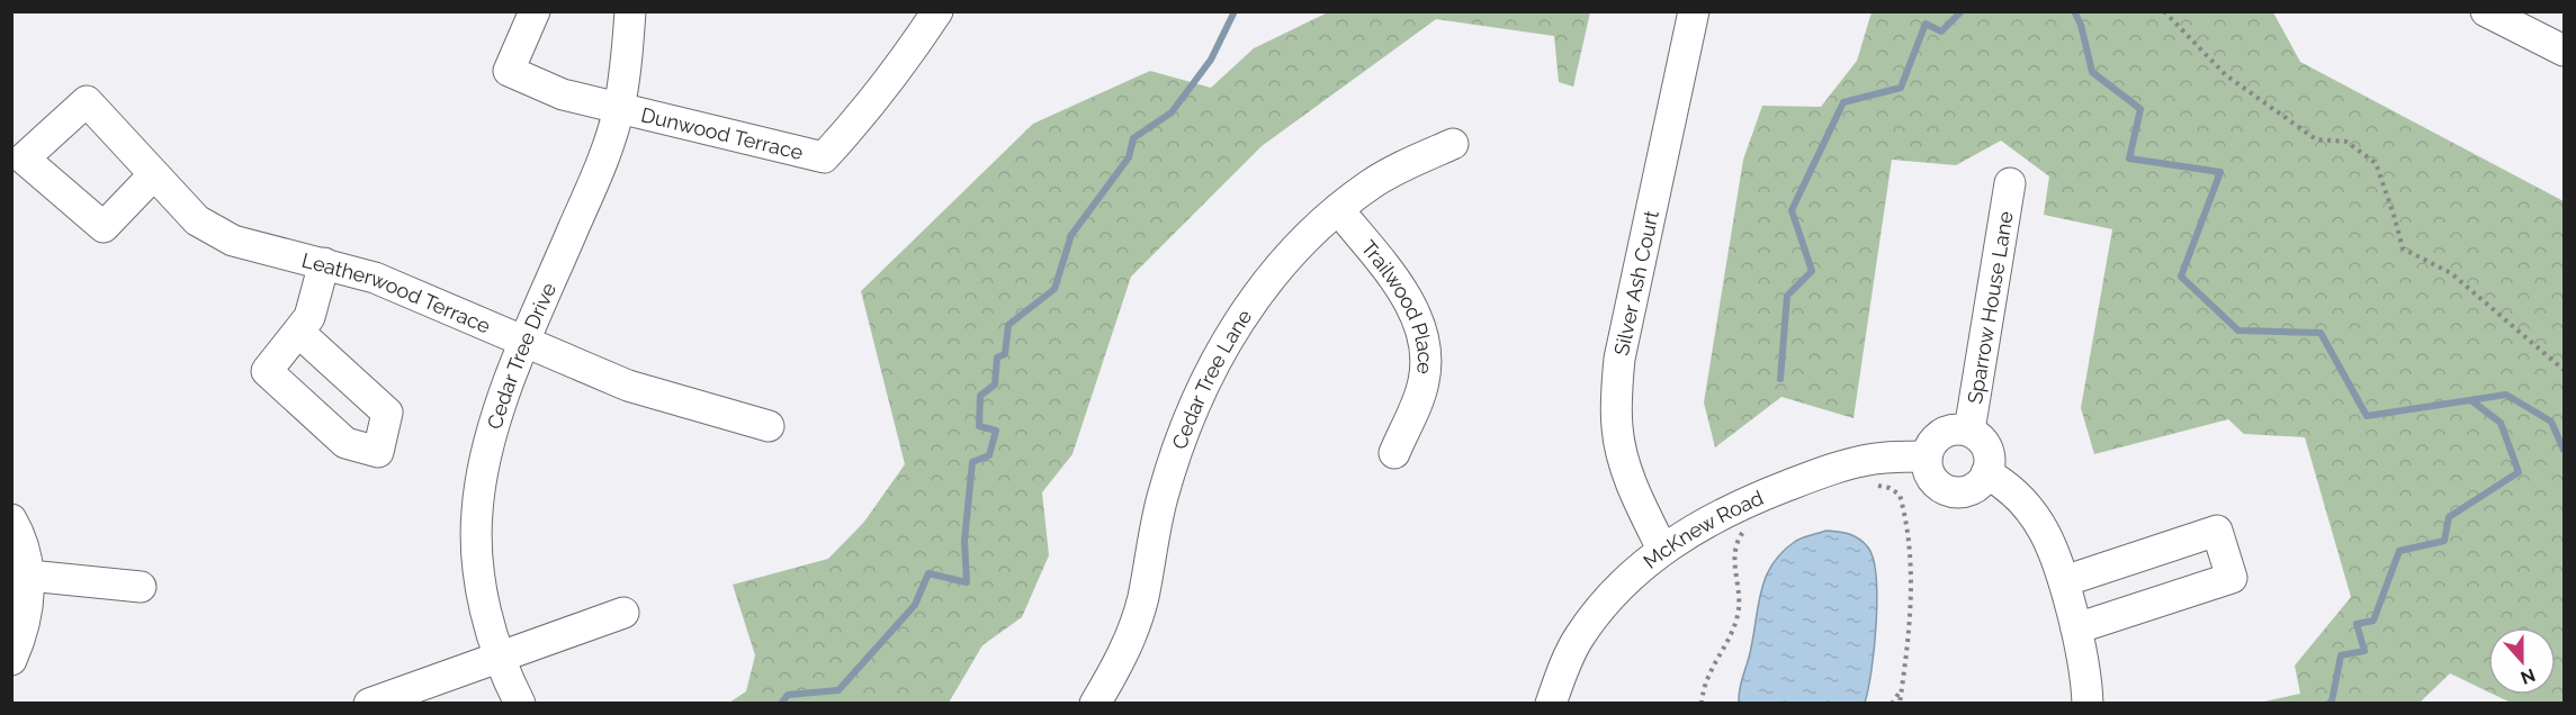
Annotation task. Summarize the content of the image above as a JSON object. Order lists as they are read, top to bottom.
{
  "streets": {
    "street": [
      "Dunwood Terrace",
      "Silver Ash Court",
      "Leatherwood Terrace",
      "Sparrow House Lane",
      "Trailwood Place",
      "Cedar Tree Drive",
      "Cedar Tree Lane",
      "McKnew Road"
    ]
  },
  "crossings": [
    ["Dunwood Terrace", "Cedar Tree Drive"],
    ["Silver Ash Court", "McKnew Road"],
    ["Leatherwood Terrace", "Cedar Tree Drive"],
    ["Sparrow House Lane", "McKnew Road"],
    ["Trailwood Place", "Cedar Tree Lane"]
  ],
  "north": "bottom"
}
